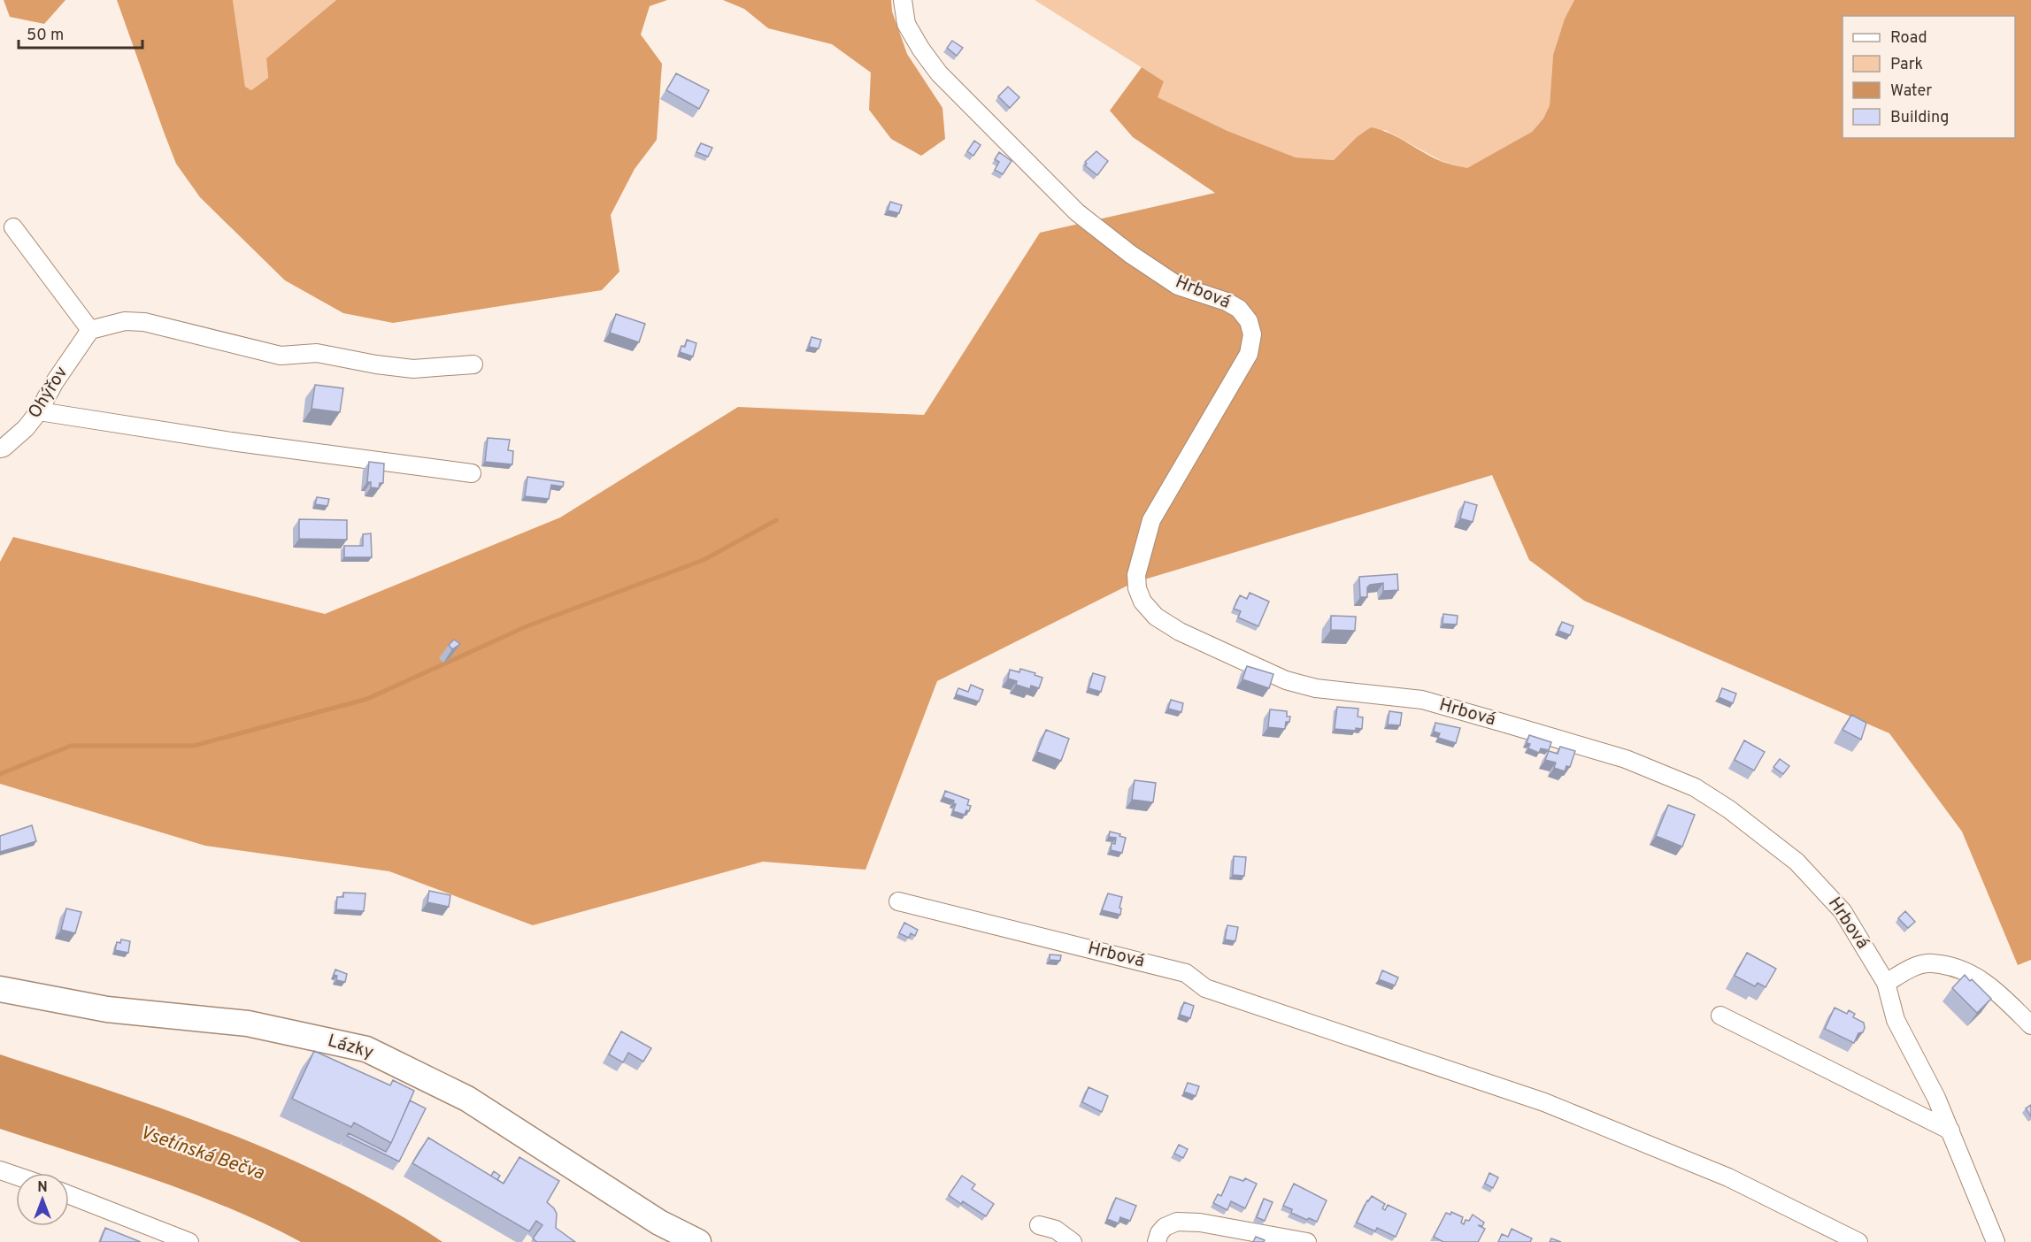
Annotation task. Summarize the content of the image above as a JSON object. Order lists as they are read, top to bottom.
{
  "streets": {
    "street": ["Hrbová", "Ohýřov", "Lázky"]
  },
  "water": ["Vsetínská Bečva"],
  "legend": [
    "Road",
    "Park",
    "Water",
    "Building"
  ],
  "scale_bar": "50 m",
  "north": "top"
}
